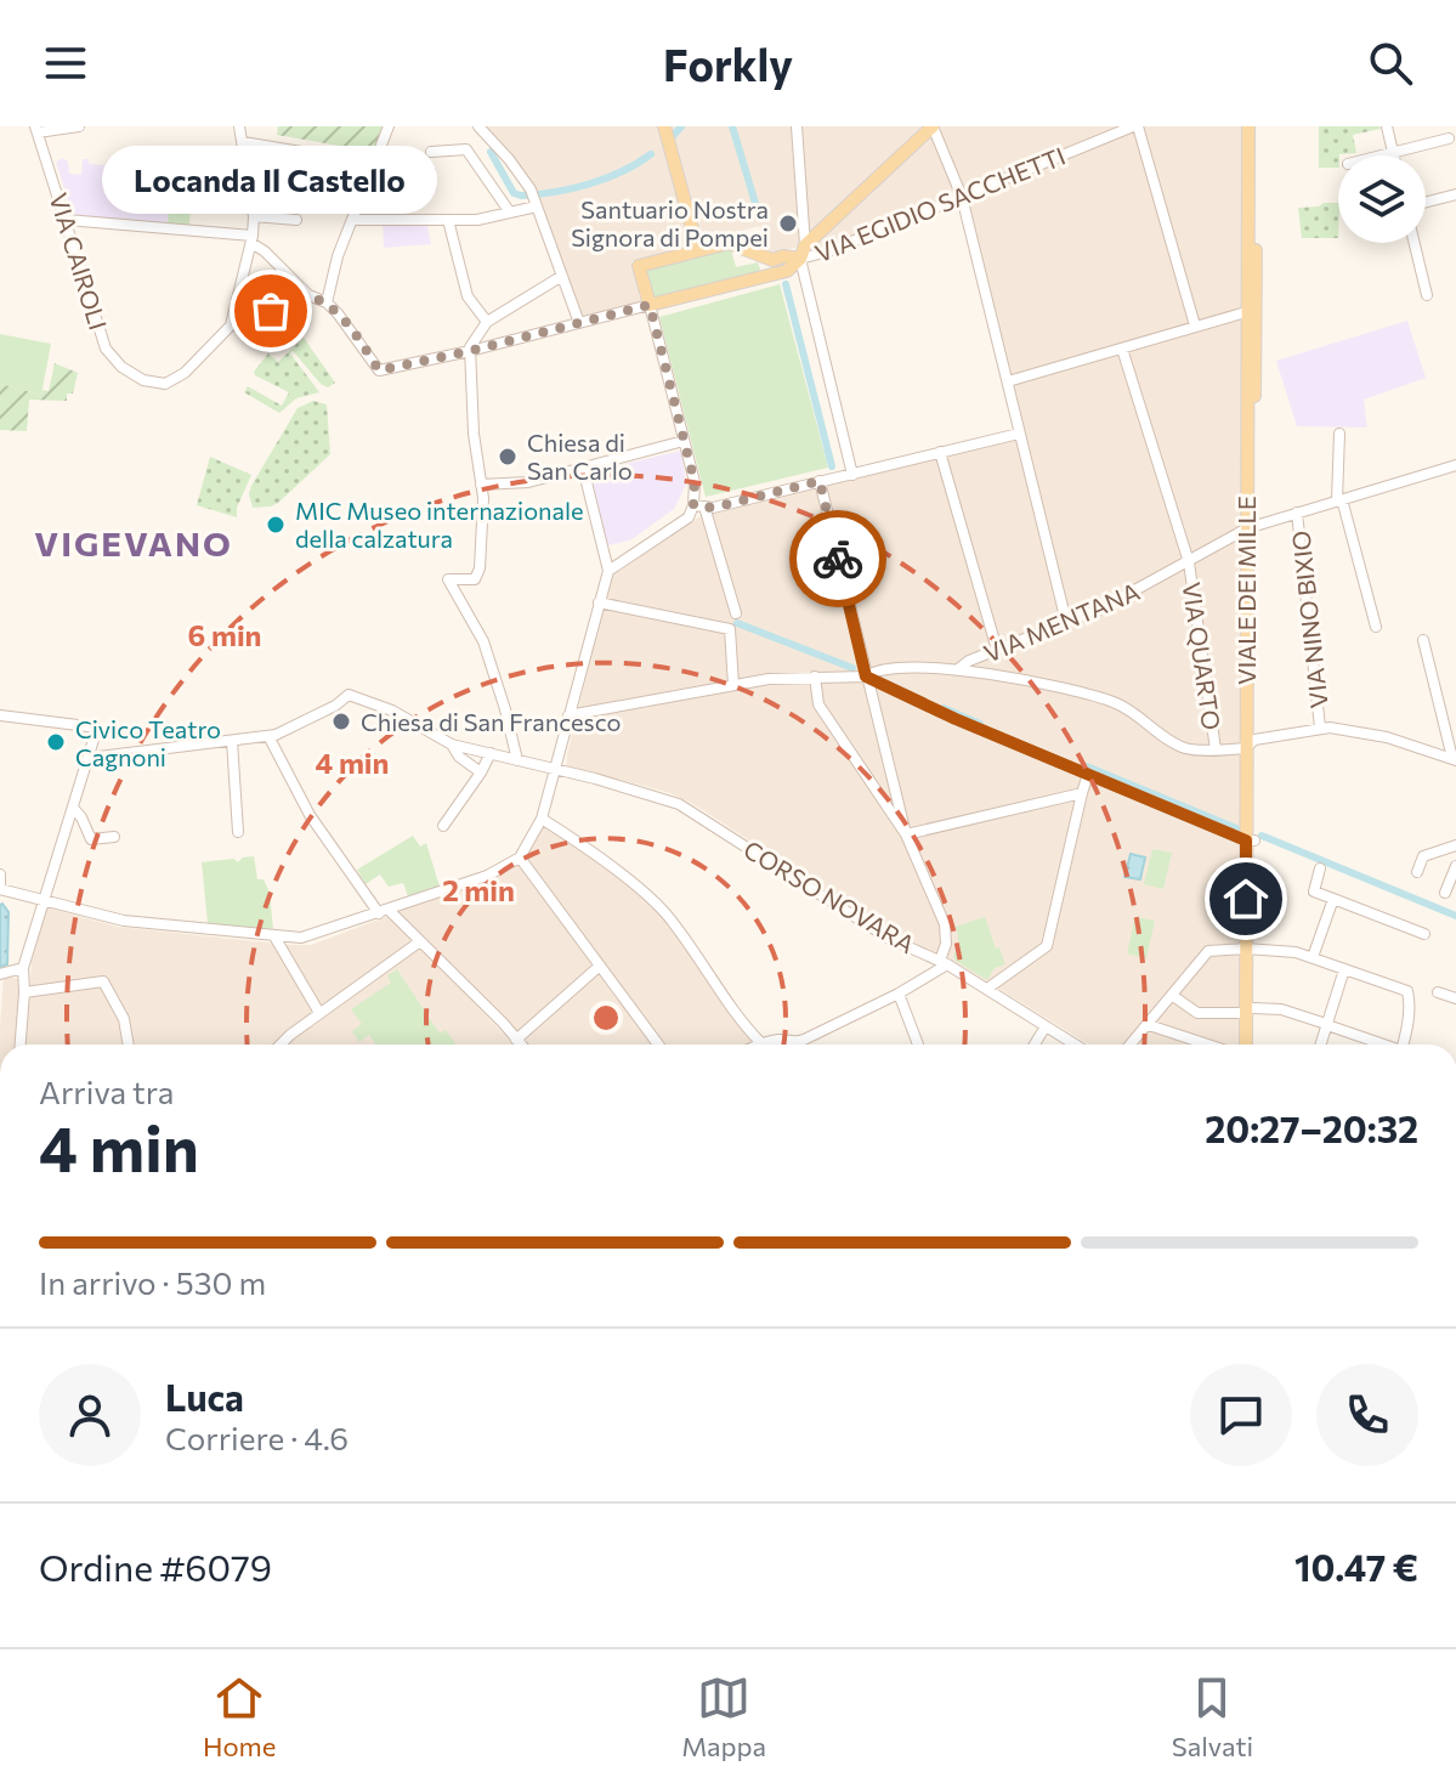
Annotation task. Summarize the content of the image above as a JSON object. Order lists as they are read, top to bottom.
{
  "streets": {
    "main road": ["VIALE DEI MILLE"],
    "street": [
      "VIA EGIDIO SACCHETTI",
      "VIA CAIROLI",
      "VIA NINO BIXIO",
      "VIA MENTANA",
      "VIA QUARTO",
      "CORSO NOVARA"
    ]
  },
  "crossings": [
    ["VIALE DEI MILLE", "VIA MENTANA"],
    ["VIA NINO BIXIO", "VIA MENTANA"],
    ["VIA MENTANA", "VIA QUARTO"]
  ],
  "districts": ["VIGEVANO"],
  "places": [
    "Santuario Nostra Signora di Pompei",
    "Locanda Il Castello",
    "Chiesa di San Carlo",
    "MIC Museo internazionale della calzatura",
    "Chiesa di San Francesco",
    "Civico Teatro Cagnoni"
  ],
  "page": {
    "header": "Forkly",
    "bubble": "Locanda Il Castello",
    "heading": ["4 min", "Arriva tra", "20:27–20:32"],
    "panel": [
      "Luca",
      "Corriere · 4.6",
      "Ordine #6079",
      "10.47 €"
    ],
    "bar": "In arrivo · 530 m",
    "tabs": ["Home", "Mappa", "Salvati"]
  },
  "rings": ["6 min", "4 min", "2 min"]
}
